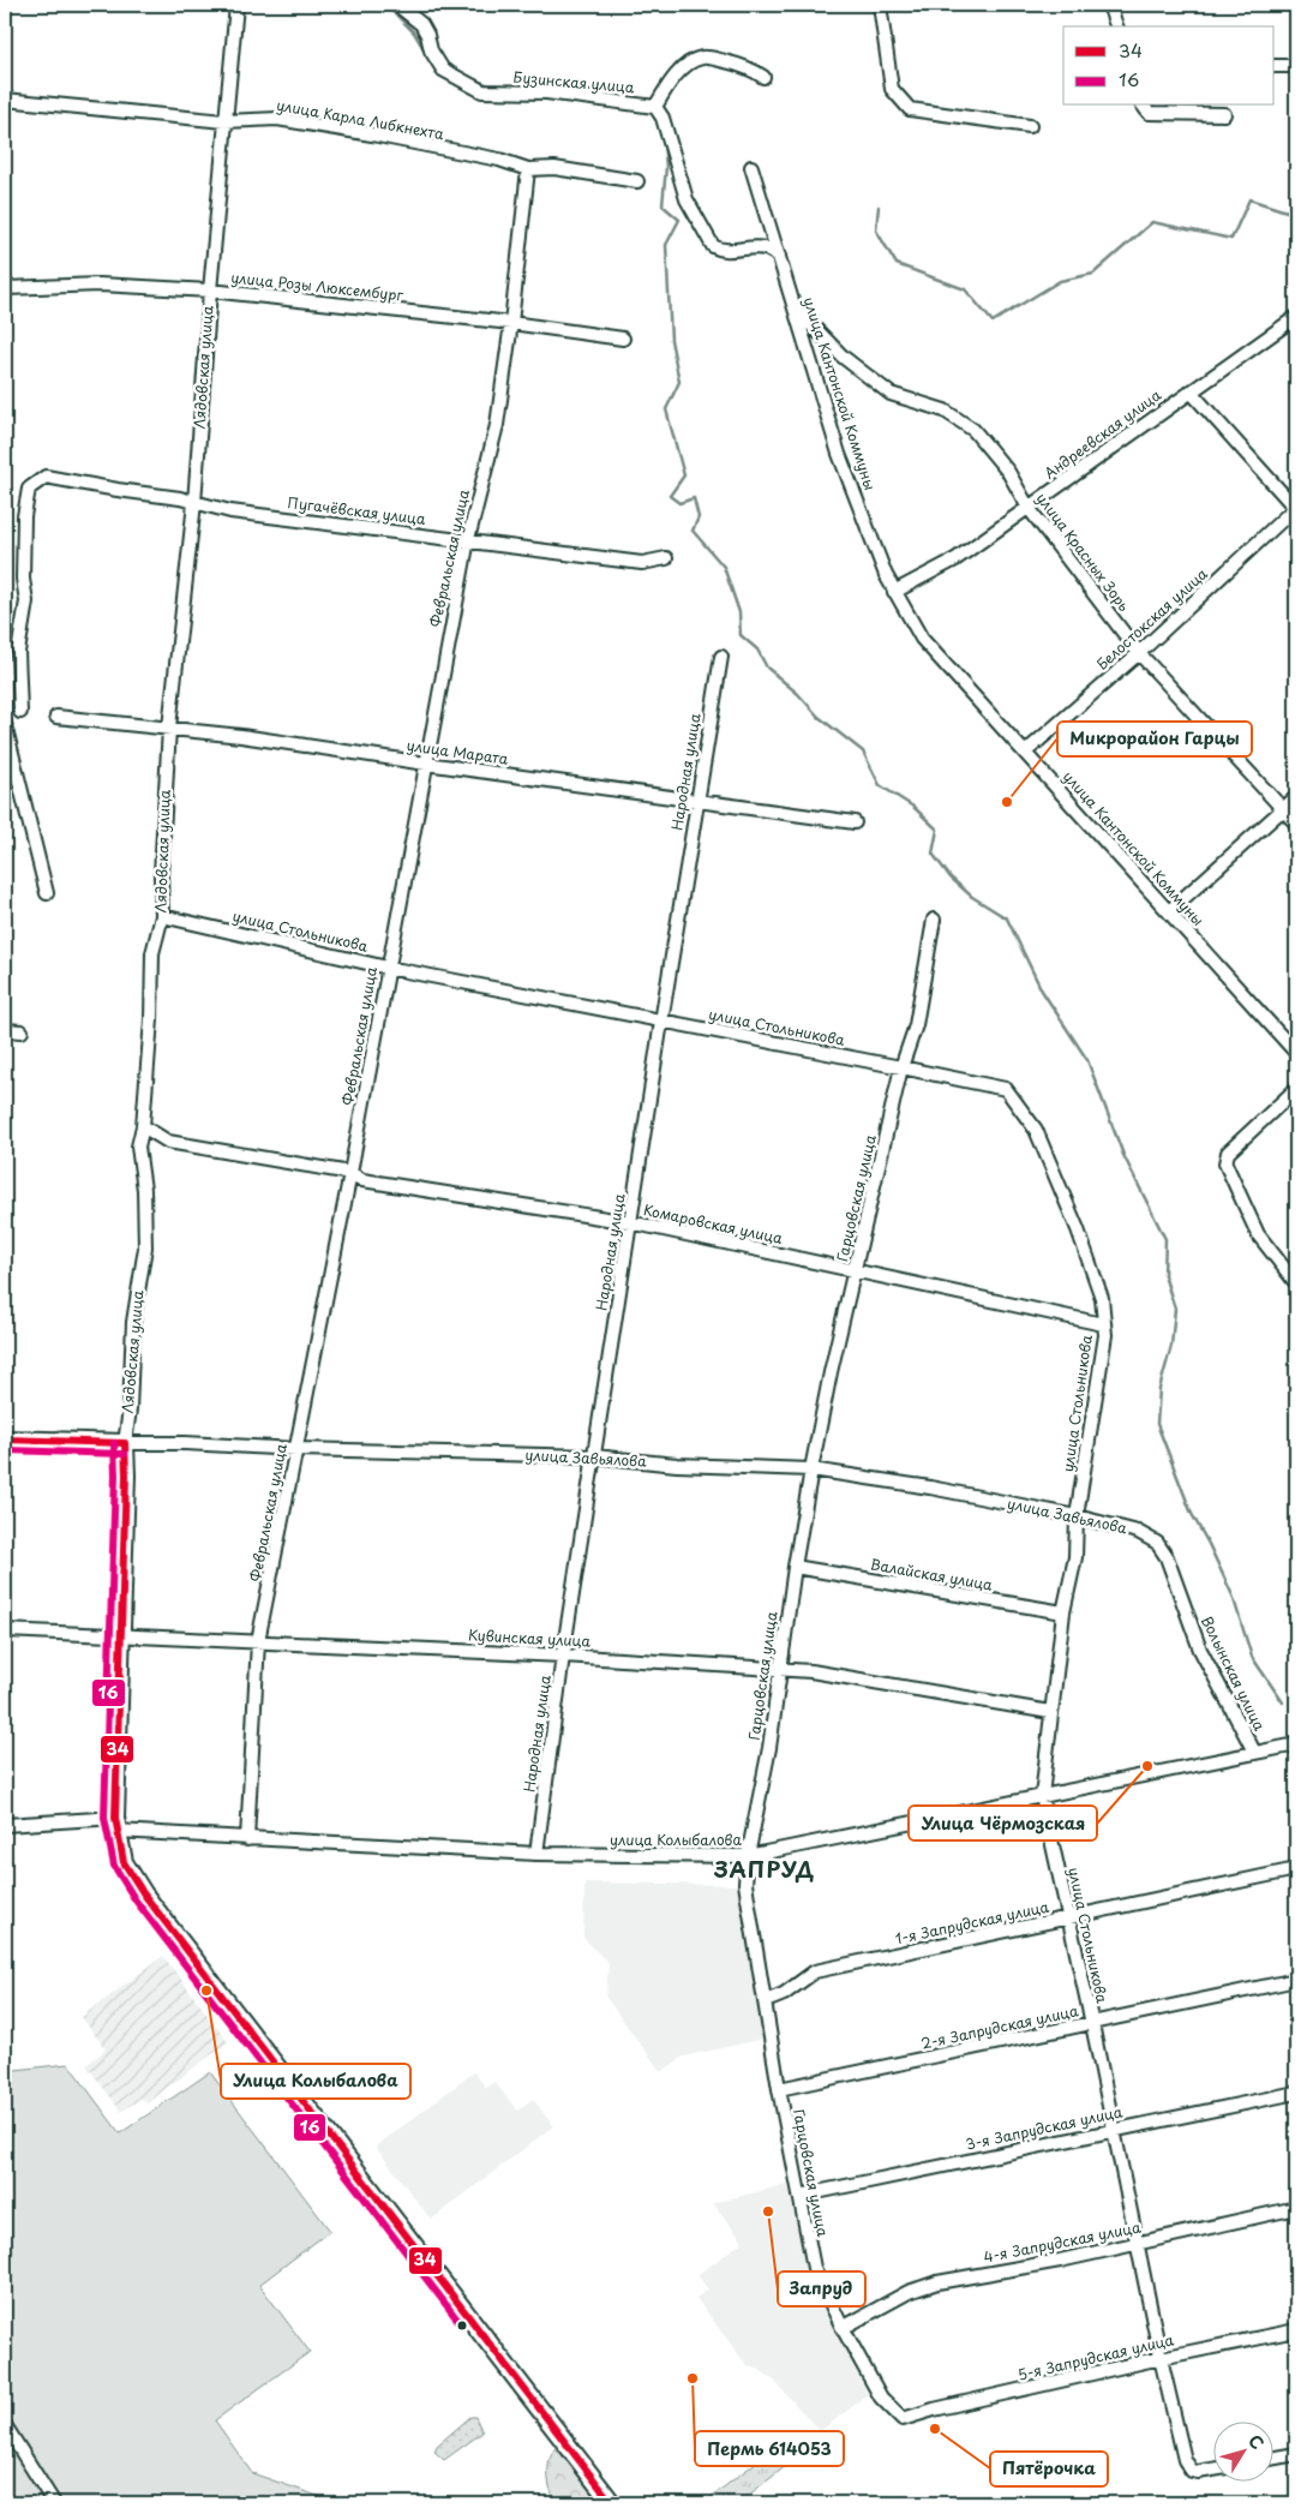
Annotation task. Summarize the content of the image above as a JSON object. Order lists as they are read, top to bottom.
{
  "streets": {
    "main road": ["Лядовская улица", "улица Завьялова"],
    "street": [
      "Бузинская улица",
      "улица Карла Либкнехта",
      "улица Розы Люксембург",
      "улица Кантонской Коммуны",
      "Андреевская улица",
      "Пугачёвская улица",
      "улица Красных Зорь",
      "Февральская улица",
      "Белостокская улица",
      "улица Марата",
      "Народная улица",
      "улица Стольникова",
      "Гарцовская улица",
      "Комаровская улица",
      "Валайская улица",
      "Кувинская улица",
      "Волынская улица",
      "улица Колыбалова",
      "1-я Запрудская улица",
      "2-я Запрудская улица",
      "3-я Запрудская улица",
      "4-я Запрудская улица",
      "5-я Запрудская улица"
    ]
  },
  "crossings": [
    ["улица Карла Либкнехта", "Лядовская улица"],
    ["улица Карла Либкнехта", "Февральская улица"],
    ["улица Розы Люксембург", "Лядовская улица"],
    ["улица Розы Люксембург", "Февральская улица"],
    ["Лядовская улица", "Пугачёвская улица"],
    ["Лядовская улица", "улица Марата"],
    ["Лядовская улица", "улица Стольникова"],
    ["Лядовская улица", "Комаровская улица"],
    ["Лядовская улица", "улица Завьялова"],
    ["Лядовская улица", "Кувинская улица"],
    ["Лядовская улица", "улица Колыбалова"],
    ["улица Кантонской Коммуны", "Андреевская улица"],
    ["улица Кантонской Коммуны", "улица Красных Зорь"],
    ["улица Кантонской Коммуны", "Белостокская улица"],
    ["Андреевская улица", "улица Красных Зорь"],
    ["Пугачёвская улица", "Февральская улица"],
    ["улица Красных Зорь", "Белостокская улица"],
    ["Февральская улица", "улица Марата"],
    ["Февральская улица", "улица Стольникова"],
    ["Февральская улица", "Комаровская улица"],
    ["Февральская улица", "улица Завьялова"],
    ["Февральская улица", "Кувинская улица"],
    ["Февральская улица", "улица Колыбалова"],
    ["улица Марата", "Народная улица"],
    ["Народная улица", "улица Стольникова"],
    ["Народная улица", "Комаровская улица"],
    ["Народная улица", "улица Завьялова"],
    ["Народная улица", "Кувинская улица"],
    ["Народная улица", "улица Колыбалова"],
    ["улица Стольникова", "Гарцовская улица"],
    ["улица Стольникова", "Комаровская улица"],
    ["улица Стольникова", "улица Завьялова"],
    ["улица Стольникова", "Валайская улица"],
    ["улица Стольникова", "Кувинская улица"],
    ["улица Стольникова", "улица Колыбалова"],
    ["улица Стольникова", "1-я Запрудская улица"],
    ["улица Стольникова", "2-я Запрудская улица"],
    ["улица Стольникова", "3-я Запрудская улица"],
    ["улица Стольникова", "4-я Запрудская улица"],
    ["улица Стольникова", "5-я Запрудская улица"],
    ["Гарцовская улица", "Комаровская улица"],
    ["Гарцовская улица", "улица Завьялова"],
    ["Гарцовская улица", "Валайская улица"],
    ["Гарцовская улица", "Кувинская улица"],
    ["Гарцовская улица", "улица Колыбалова"],
    ["Гарцовская улица", "1-я Запрудская улица"],
    ["Гарцовская улица", "2-я Запрудская улица"],
    ["Гарцовская улица", "3-я Запрудская улица"],
    ["Гарцовская улица", "4-я Запрудская улица"],
    ["Гарцовская улица", "5-я Запрудская улица"],
    ["улица Завьялова", "Волынская улица"],
    ["Волынская улица", "улица Колыбалова"]
  ],
  "districts": ["ЗАПРУД"],
  "places": [
    "Микрорайон Гарцы",
    "Улица Чёрмозская",
    "Улица Колыбалова",
    "Запруд",
    "Пермь 614053",
    "Пятёрочка"
  ],
  "lines": ["transit line 34", "transit line 16"],
  "legend": ["34", "16"],
  "north": "top right"
}
